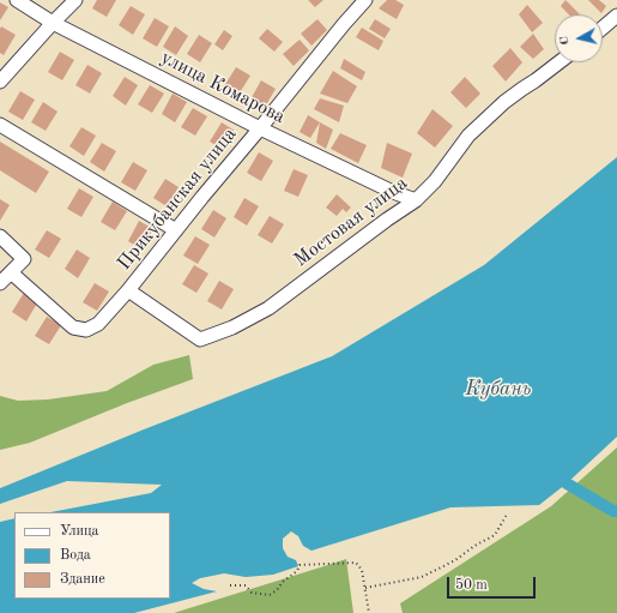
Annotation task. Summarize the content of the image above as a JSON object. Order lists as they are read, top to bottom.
{
  "streets": {
    "street": ["улица Комарова", "Прикубанская улица", "Мостовая улица"]
  },
  "crossings": [
    ["улица Комарова", "Прикубанская улица"],
    ["улица Комарова", "Мостовая улица"],
    ["Прикубанская улица", "Мостовая улица"]
  ],
  "water": ["Кубань"],
  "legend": ["Улица", "Вода", "Здание"],
  "scale_bar": "50 m",
  "north": "left"
}
